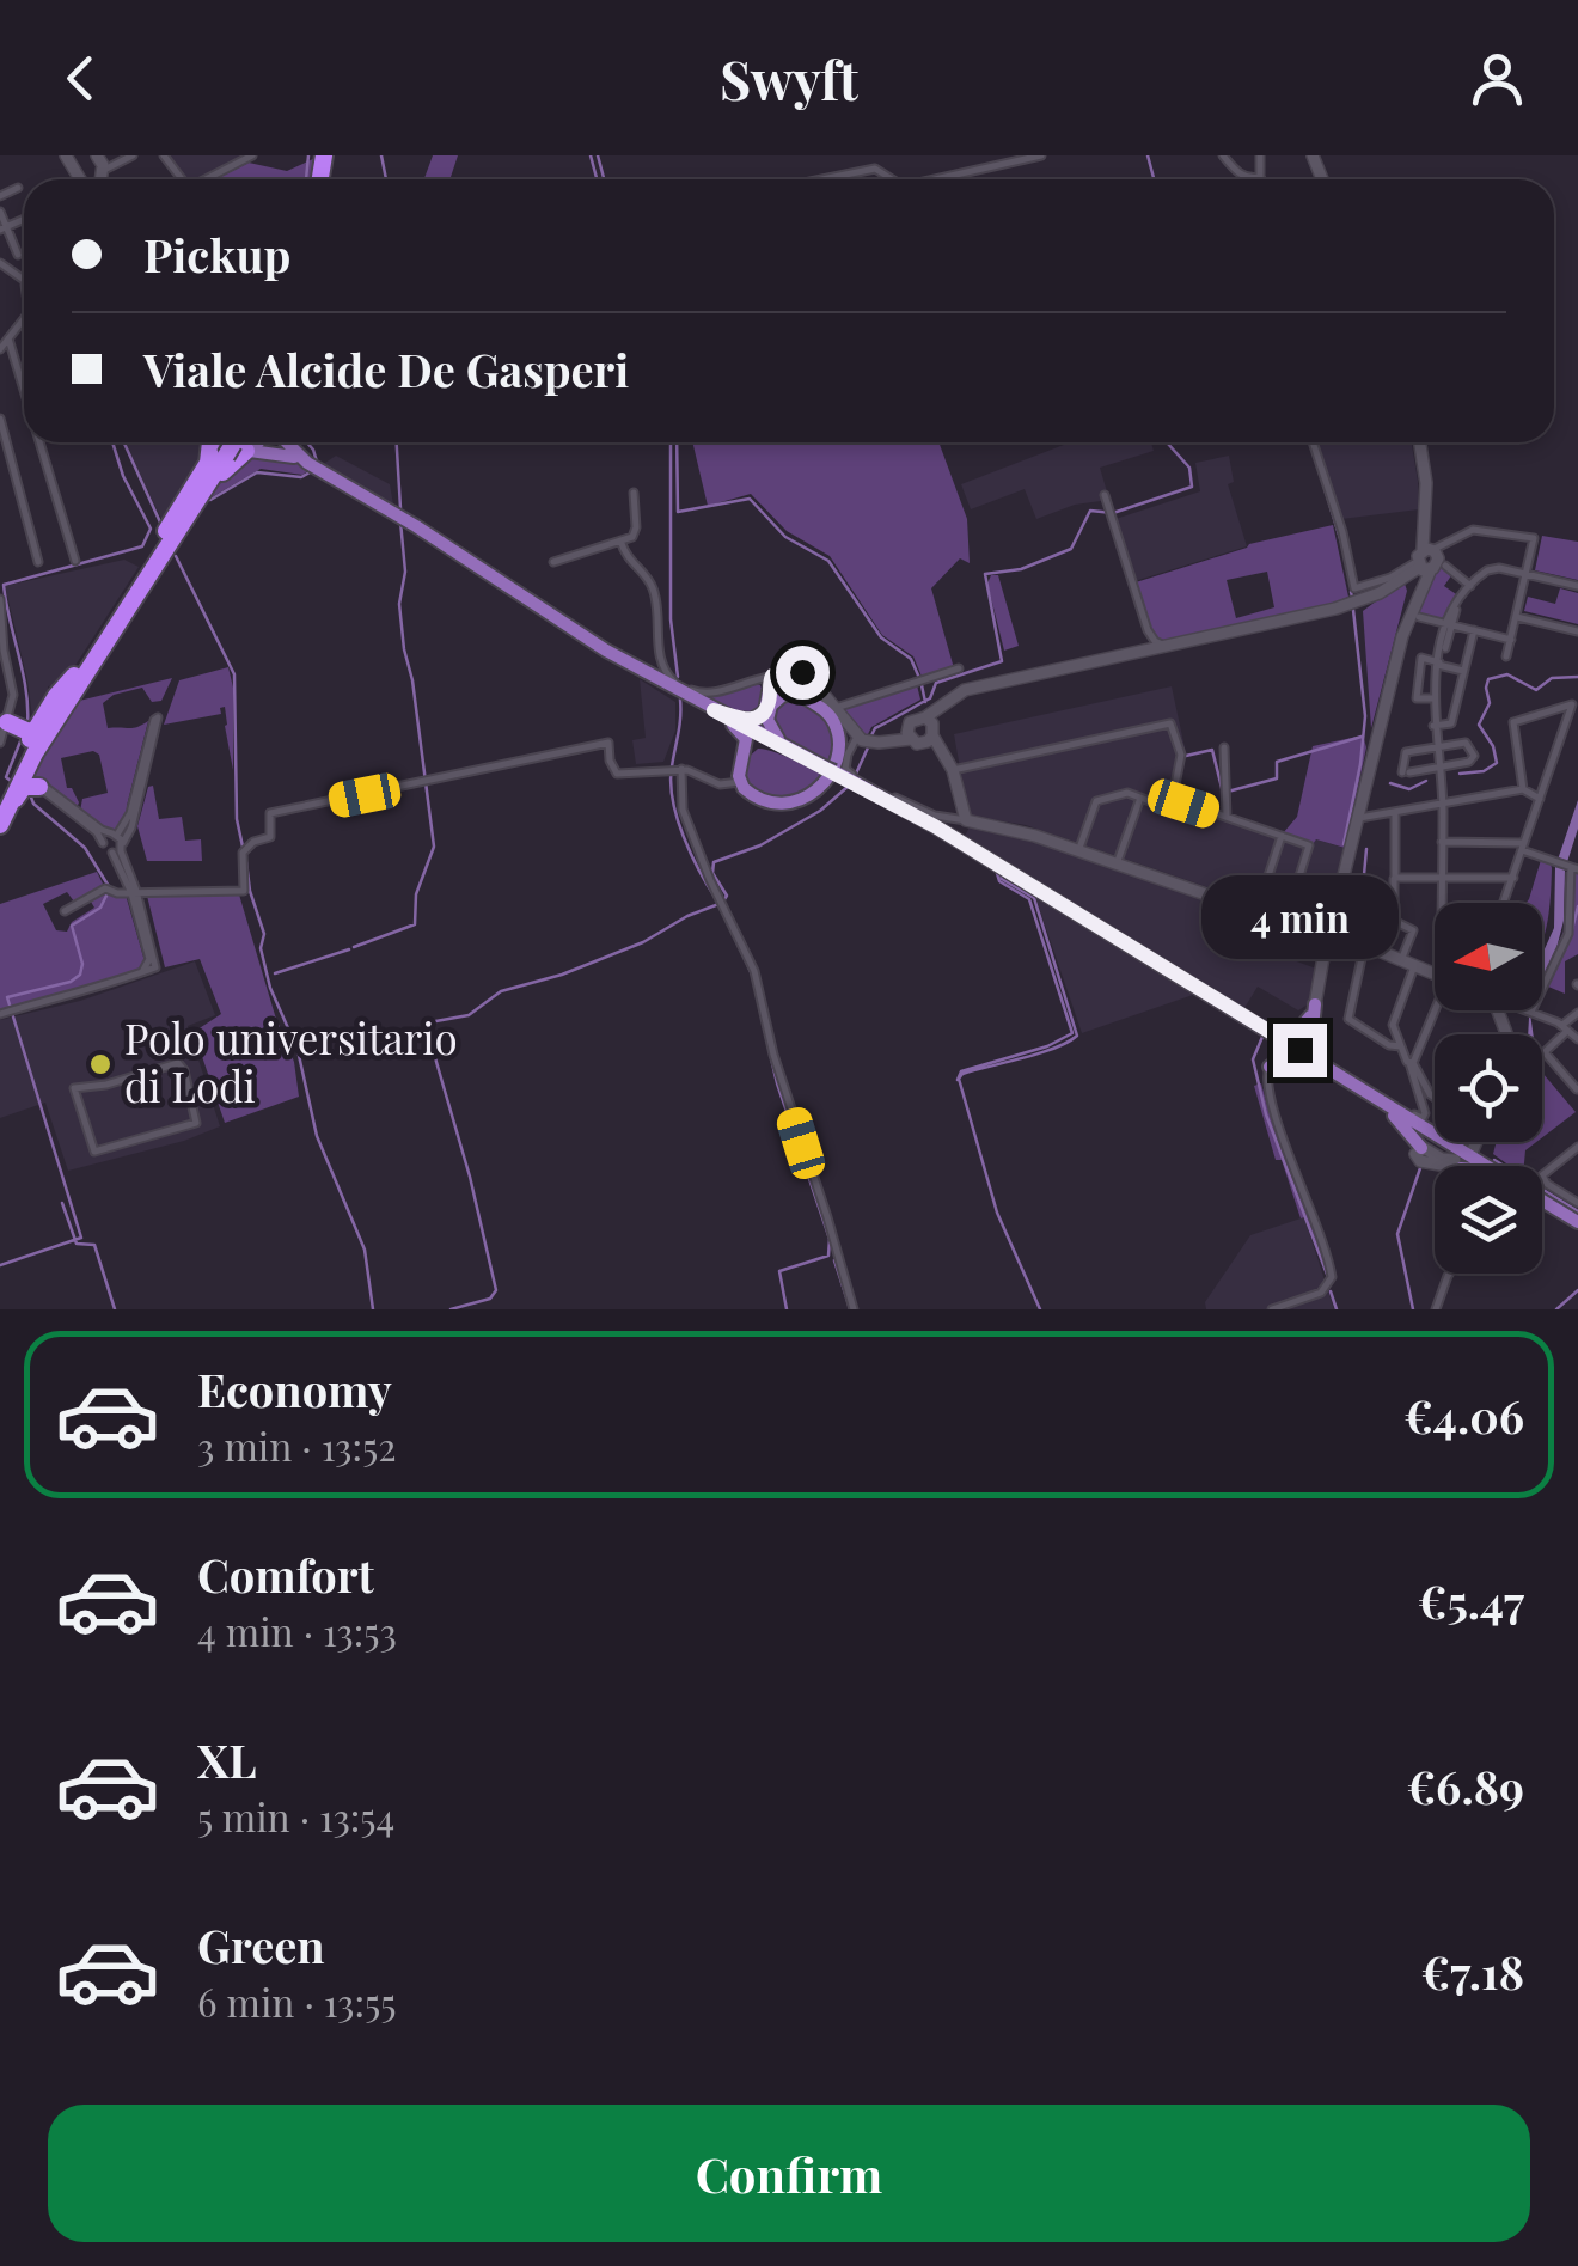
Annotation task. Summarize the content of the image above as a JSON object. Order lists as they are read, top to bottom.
{
  "places": ["Polo universitario di Lodi"],
  "north": "left",
  "page": {
    "header": "Swyft",
    "banner": ["Pickup", "Viale Alcide De Gasperi"],
    "bubble": "4 min",
    "list": [
      {
        "name": "Economy",
        "note": "3 min · 13:52",
        "value": "€4.06"
      },
      {
        "name": "Comfort",
        "note": "4 min · 13:53",
        "value": "€5.47"
      },
      {
        "name": "XL",
        "note": "5 min · 13:54",
        "value": "€6.89"
      },
      {
        "name": "Green",
        "note": "6 min · 13:55",
        "value": "€7.18"
      }
    ],
    "buttons": "Confirm"
  }
}
